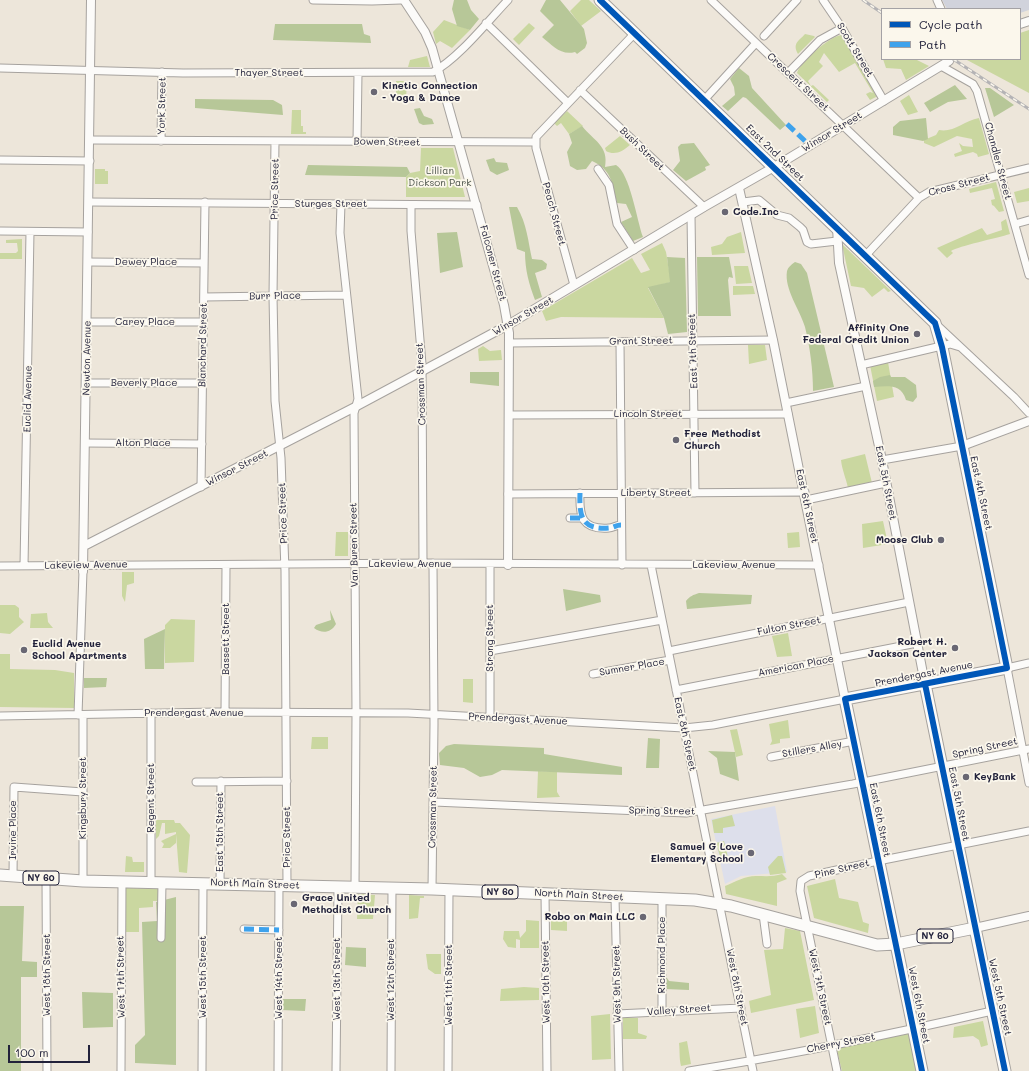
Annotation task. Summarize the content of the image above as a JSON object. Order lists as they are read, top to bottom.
{
  "streets": {
    "main road": [
      "East 2nd Street",
      "East 5th Street",
      "East 4th Street",
      "East 6th Street",
      "Prendergast Avenue",
      "NY 60",
      "North Main Street",
      "West 5th Street",
      "West 6th Street"
    ],
    "street": [
      "Scott Street",
      "Thayer Street",
      "Crescent Street",
      "York Street",
      "Winsor Street",
      "Bowen Street",
      "Bush Street",
      "Chandler Street",
      "Cross Street",
      "Price Street",
      "Sturges Street",
      "Peach Street",
      "Dewey Place",
      "Falconer Street",
      "Burr Place",
      "Carey Place",
      "Grant Street",
      "Blanchard Street",
      "East 7th Street",
      "Newton Avenue",
      "Beverly Place",
      "Crossman Street",
      "Euclid Avenue",
      "Lincoln Street",
      "Alton Place",
      "Liberty Street",
      "Van Buren Street",
      "Lakeview Avenue",
      "Fulton Street",
      "Strong Street",
      "Bassett Street",
      "American Place",
      "Sumner Place",
      "East 8th Street",
      "Spring Street",
      "Stillers Alley",
      "Kingsbury Street",
      "Regent Street",
      "Irvine Place",
      "East 15th Street",
      "Pine Street",
      "Richmond Place",
      "West 18th Street",
      "West 17th Street",
      "West 15th Street",
      "West 14th Street",
      "West 13th Street",
      "West 12th Street",
      "West 10th Street",
      "West 9th Street",
      "West 11th Street",
      "West 8th Street",
      "West 7th Street",
      "Valley Street",
      "Cherry Street"
    ]
  },
  "crossings": [
    ["Scott Street", "Winsor Street"],
    ["Thayer Street", "York Street"],
    ["Thayer Street", "Falconer Street"],
    ["Thayer Street", "Newton Avenue"],
    ["Crescent Street", "Winsor Street"],
    ["Crescent Street", "Cross Street"],
    ["York Street", "Bowen Street"],
    ["Winsor Street", "Bush Street"],
    ["Winsor Street", "East 2nd Street"],
    ["Winsor Street", "Chandler Street"],
    ["Winsor Street", "Price Street"],
    ["Winsor Street", "Peach Street"],
    ["Winsor Street", "Falconer Street"],
    ["Winsor Street", "Blanchard Street"],
    ["Winsor Street", "East 7th Street"],
    ["Winsor Street", "Newton Avenue"],
    ["Winsor Street", "Crossman Street"],
    ["Winsor Street", "East 6th Street"],
    ["Winsor Street", "Van Buren Street"],
    ["Bowen Street", "Price Street"],
    ["Bowen Street", "Peach Street"],
    ["Bowen Street", "Falconer Street"],
    ["Bowen Street", "Newton Avenue"],
    ["East 2nd Street", "Cross Street"],
    ["East 2nd Street", "East 5th Street"],
    ["East 2nd Street", "East 4th Street"],
    ["Chandler Street", "Cross Street"],
    ["Price Street", "Sturges Street"],
    ["Price Street", "Burr Place"],
    ["Price Street", "Lakeview Avenue"],
    ["Price Street", "Prendergast Avenue"],
    ["Price Street", "North Main Street"],
    ["Price Street", "West 14th Street"],
    ["Sturges Street", "Falconer Street"],
    ["Sturges Street", "Blanchard Street"],
    ["Sturges Street", "Newton Avenue"],
    ["Sturges Street", "Crossman Street"],
    ["Sturges Street", "Van Buren Street"],
    ["Dewey Place", "Blanchard Street"],
    ["Dewey Place", "Newton Avenue"],
    ["Falconer Street", "Grant Street"],
    ["Falconer Street", "Lincoln Street"],
    ["Falconer Street", "Liberty Street"],
    ["Falconer Street", "Lakeview Avenue"],
    ["Burr Place", "Blanchard Street"],
    ["Burr Place", "Van Buren Street"],
    ["Carey Place", "Blanchard Street"],
    ["Carey Place", "Newton Avenue"],
    ["Grant Street", "East 7th Street"],
    ["Grant Street", "East 6th Street"],
    ["Blanchard Street", "Beverly Place"],
    ["Blanchard Street", "Alton Place"],
    ["East 7th Street", "Lincoln Street"],
    ["East 7th Street", "Liberty Street"],
    ["Newton Avenue", "Beverly Place"],
    ["Newton Avenue", "Alton Place"],
    ["Newton Avenue", "Lakeview Avenue"],
    ["Newton Avenue", "Prendergast Avenue"],
    ["Newton Avenue", "Kingsbury Street"],
    ["Crossman Street", "Lakeview Avenue"],
    ["Crossman Street", "Prendergast Avenue"],
    ["Crossman Street", "Spring Street"],
    ["Crossman Street", "North Main Street"],
    ["Euclid Avenue", "Lakeview Avenue"],
    ["Lincoln Street", "East 6th Street"],
    ["East 5th Street", "Liberty Street"],
    ["East 5th Street", "Fulton Street"],
    ["East 5th Street", "American Place"],
    ["East 5th Street", "Prendergast Avenue"],
    ["East 5th Street", "Spring Street"],
    ["East 5th Street", "Pine Street"],
    ["East 5th Street", "North Main Street"],
    ["East 5th Street", "West 5th Street"],
    ["Liberty Street", "East 6th Street"],
    ["East 4th Street", "Prendergast Avenue"],
    ["East 4th Street", "Spring Street"],
    ["East 6th Street", "Lakeview Avenue"],
    ["East 6th Street", "Fulton Street"],
    ["East 6th Street", "American Place"],
    ["East 6th Street", "Prendergast Avenue"],
    ["East 6th Street", "Spring Street"],
    ["East 6th Street", "Stillers Alley"],
    ["East 6th Street", "Pine Street"],
    ["East 6th Street", "North Main Street"],
    ["East 6th Street", "West 6th Street"],
    ["Van Buren Street", "Lakeview Avenue"],
    ["Van Buren Street", "Prendergast Avenue"],
    ["Van Buren Street", "North Main Street"],
    ["Lakeview Avenue", "Strong Street"],
    ["Lakeview Avenue", "Bassett Street"],
    ["Lakeview Avenue", "East 8th Street"],
    ["Fulton Street", "East 8th Street"],
    ["Strong Street", "Prendergast Avenue"],
    ["Bassett Street", "Prendergast Avenue"],
    ["American Place", "East 8th Street"],
    ["Sumner Place", "East 8th Street"],
    ["Prendergast Avenue", "East 8th Street"],
    ["Prendergast Avenue", "Kingsbury Street"],
    ["Prendergast Avenue", "Regent Street"],
    ["East 8th Street", "Spring Street"],
    ["East 8th Street", "North Main Street"],
    ["East 8th Street", "West 8th Street"],
    ["Kingsbury Street", "Irvine Place"],
    ["Kingsbury Street", "North Main Street"],
    ["Regent Street", "North Main Street"],
    ["Irvine Place", "North Main Street"],
    ["East 15th Street", "North Main Street"],
    ["Pine Street", "North Main Street"],
    ["Pine Street", "West 7th Street"],
    ["NY 60", "North Main Street"],
    ["NY 60", "West 6th Street"],
    ["North Main Street", "Richmond Place"],
    ["North Main Street", "West 18th Street"],
    ["North Main Street", "West 17th Street"],
    ["North Main Street", "West 15th Street"],
    ["North Main Street", "West 14th Street"],
    ["North Main Street", "West 13th Street"],
    ["North Main Street", "West 12th Street"],
    ["North Main Street", "West 10th Street"],
    ["North Main Street", "West 9th Street"],
    ["North Main Street", "West 11th Street"],
    ["North Main Street", "West 8th Street"],
    ["North Main Street", "West 7th Street"],
    ["North Main Street", "West 5th Street"],
    ["North Main Street", "West 6th Street"],
    ["Richmond Place", "Valley Street"],
    ["West 9th Street", "Valley Street"],
    ["West 8th Street", "Valley Street"],
    ["West 8th Street", "Cherry Street"],
    ["West 7th Street", "Cherry Street"],
    ["West 5th Street", "Cherry Street"],
    ["West 6th Street", "Cherry Street"]
  ],
  "parks": ["Lillian Dickson Park"],
  "places": [
    "Kinetic Connection - Yoga & Dance",
    "Code.Inc",
    "Affinity One Federal Credit Union",
    "Free Methodist Church",
    "Moose Club",
    "Robert H. Jackson Center",
    "Euclid Avenue School Apartments",
    "KeyBank",
    "Samuel G Love Elementary School",
    "Grace United Methodist Church",
    "Robo on Main LLC"
  ],
  "legend": ["Cycle path", "Path"],
  "scale_bar": "100 m"
}
